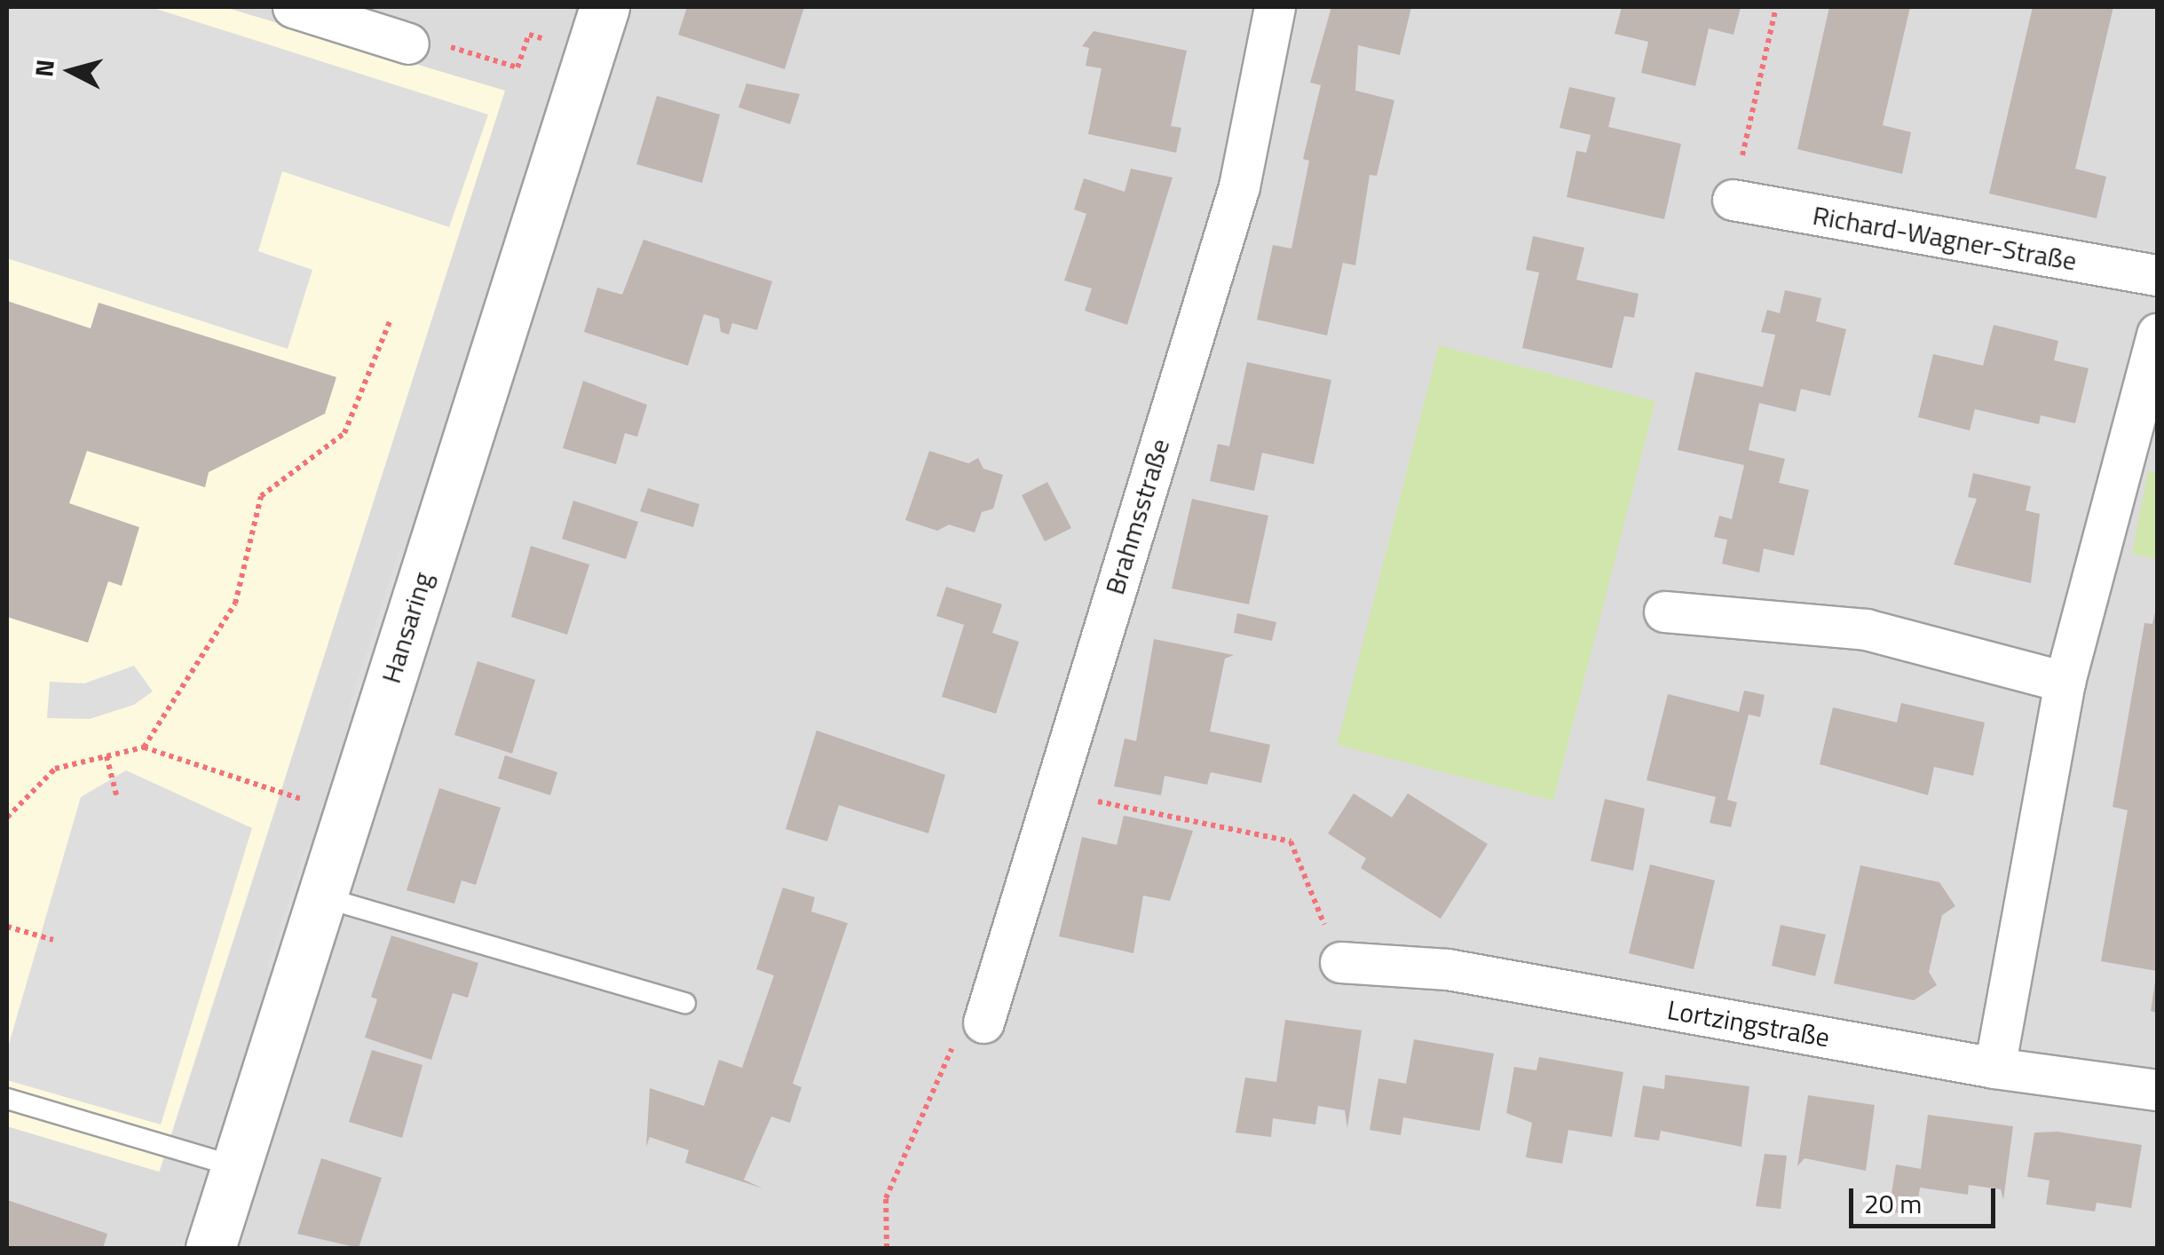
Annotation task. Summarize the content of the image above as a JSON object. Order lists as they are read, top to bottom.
{
  "streets": {
    "street": [
      "Richard-Wagner-Straße",
      "Brahmsstraße",
      "Hansaring",
      "Lortzingstraße"
    ]
  },
  "scale_bar": "20 m",
  "north": "left"
}
